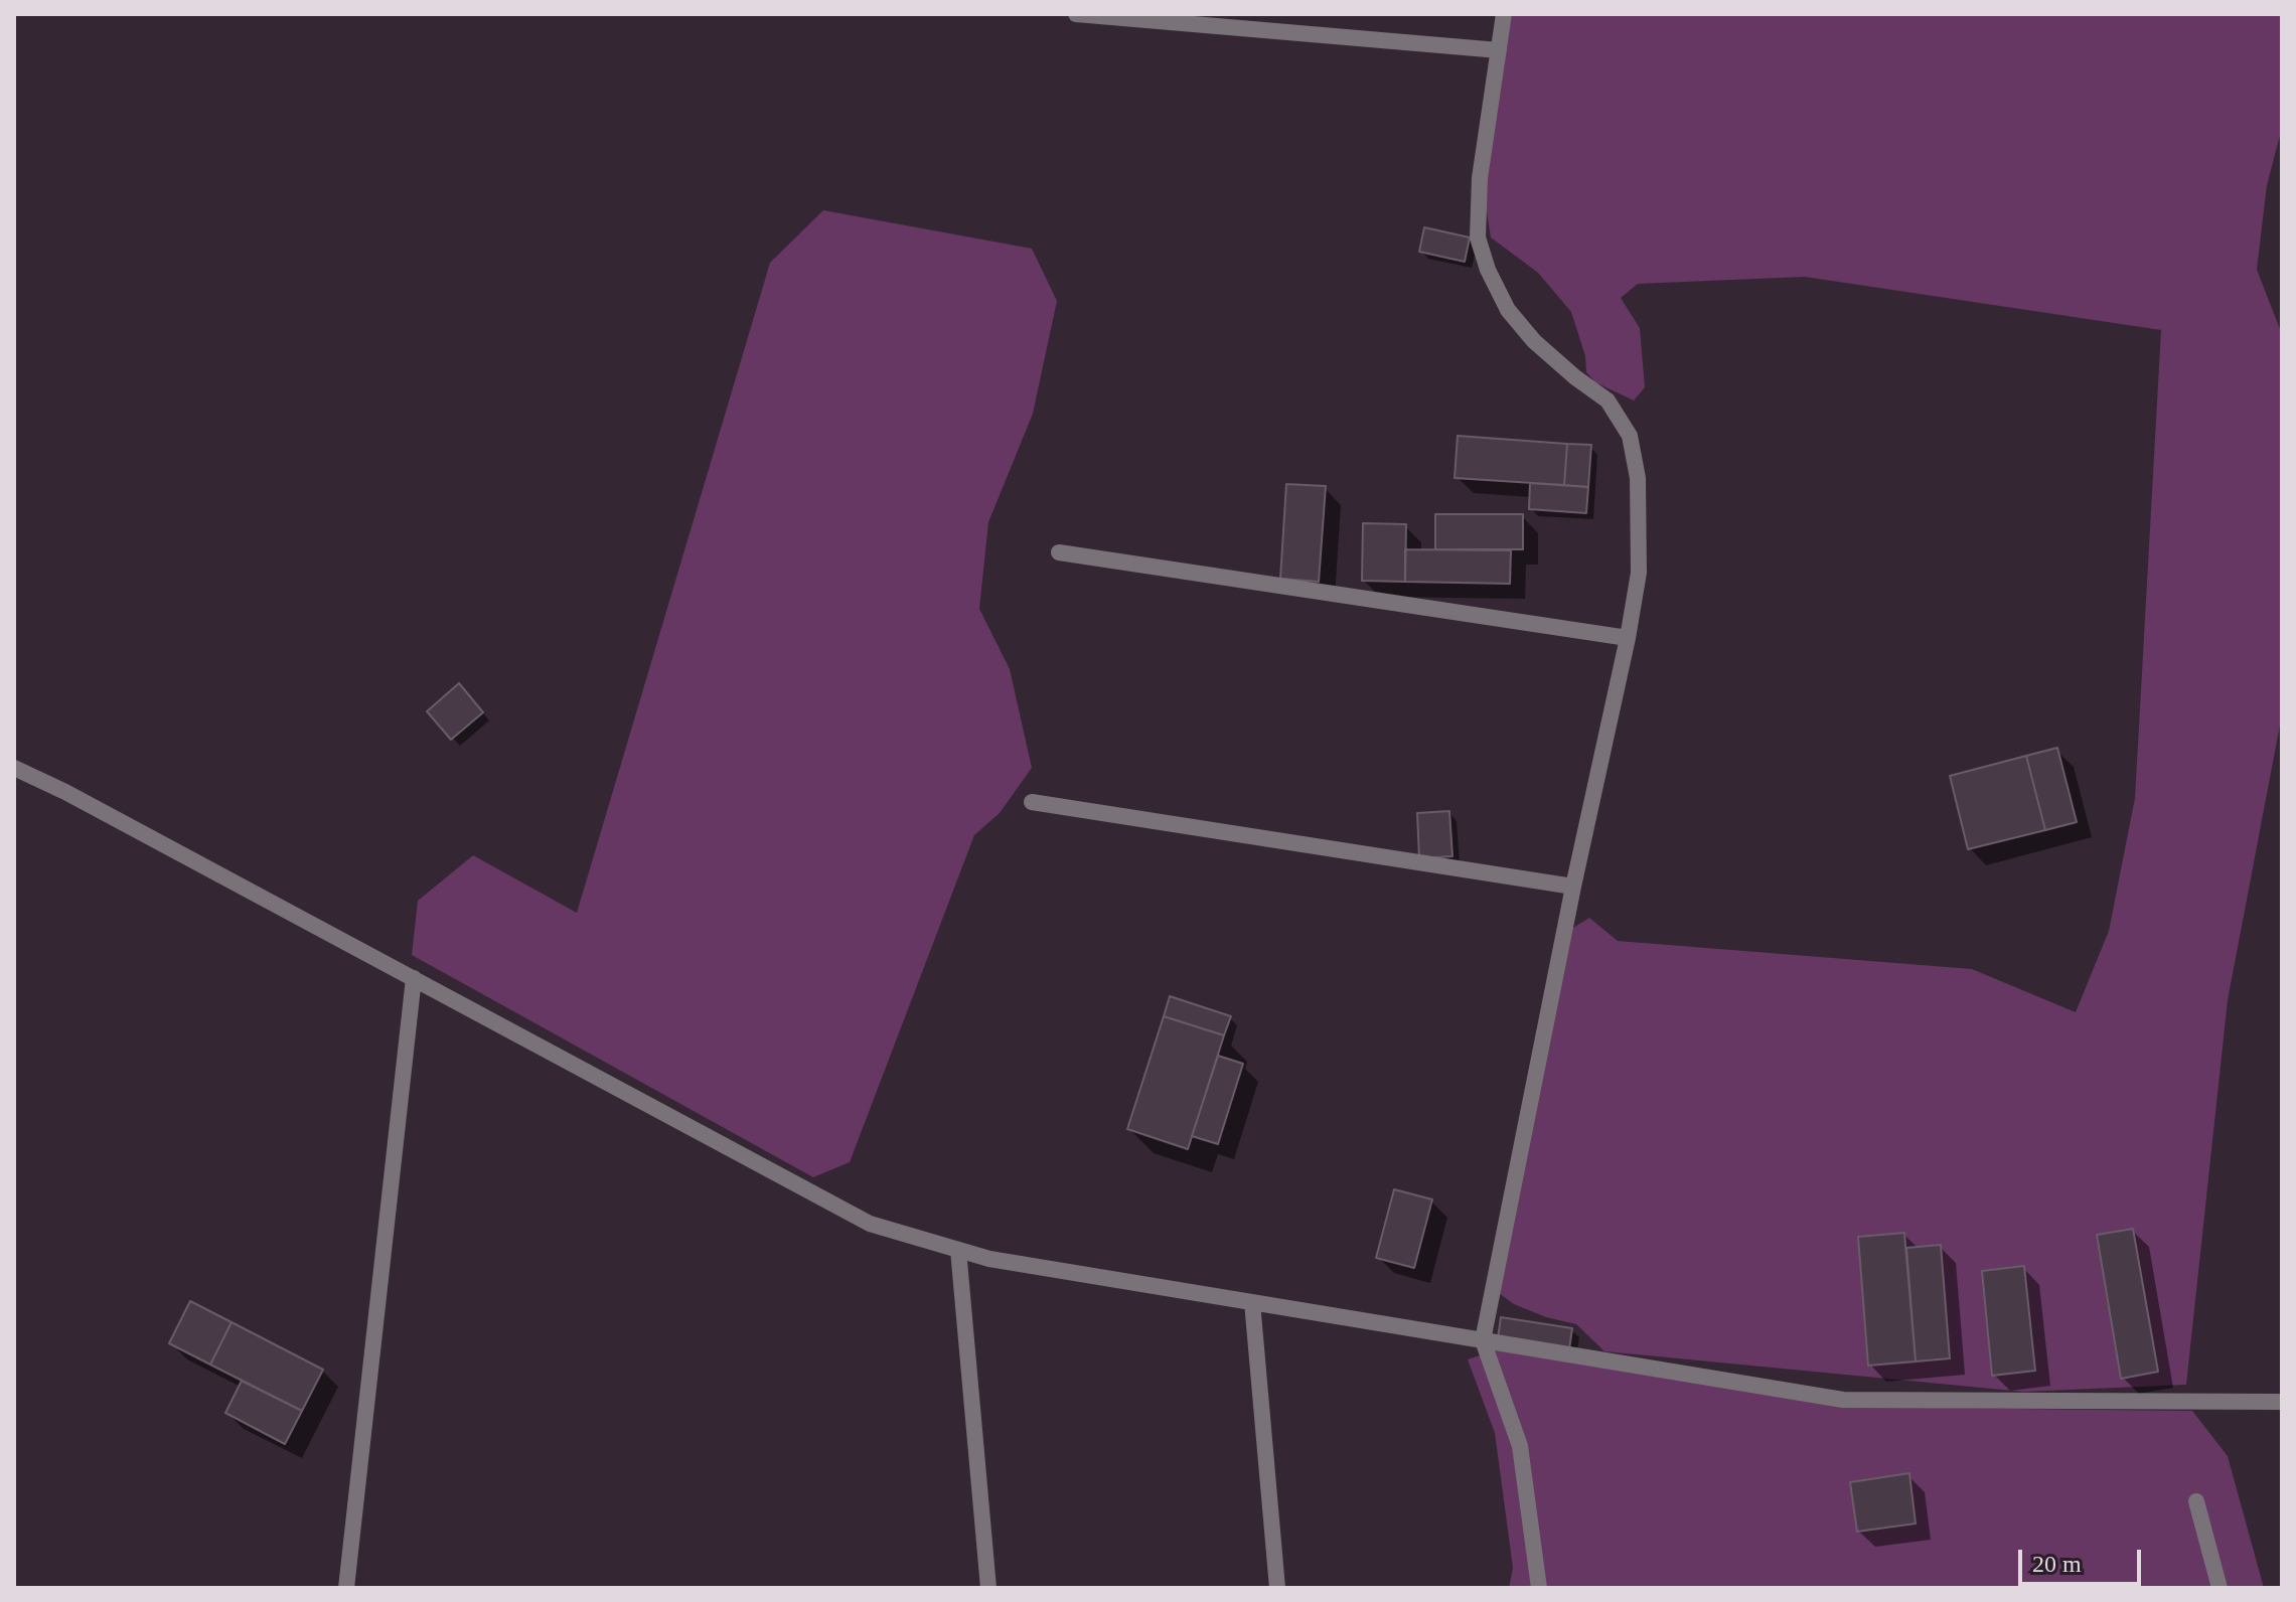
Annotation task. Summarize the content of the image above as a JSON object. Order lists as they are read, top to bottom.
{
  "scale_bar": "20 m"
}
